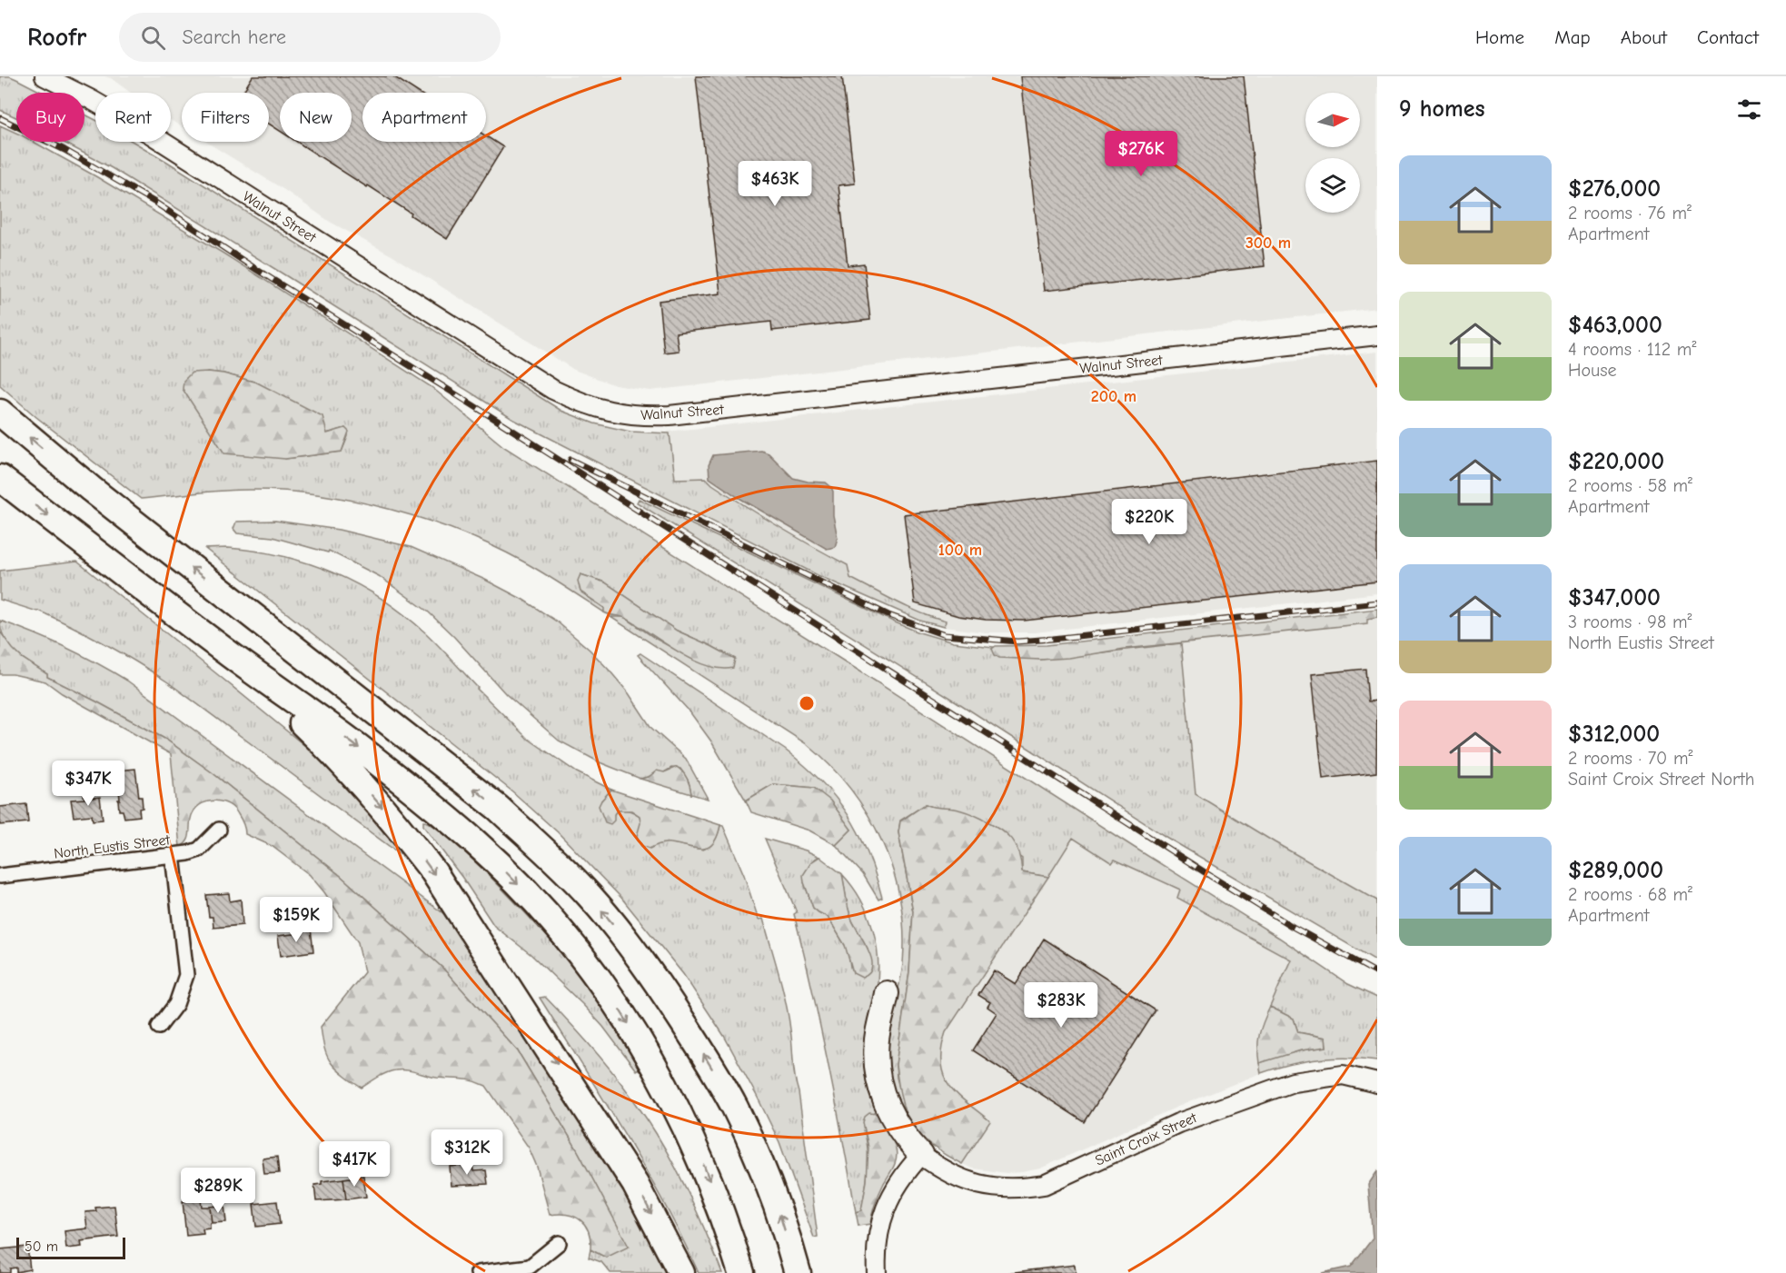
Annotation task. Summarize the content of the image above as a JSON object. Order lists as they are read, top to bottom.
{
  "streets": {
    "street": ["Walnut Street", "North Eustis Street", "Saint Croix Street"]
  },
  "scale_bar": "50 m",
  "north": "right",
  "page": {
    "header": "Roofr",
    "search": "Search here",
    "nav": [
      "Home",
      "Map",
      "About",
      "Contact"
    ],
    "heading": "9 homes",
    "chip": [
      "Buy",
      "Rent",
      "Filters",
      "New",
      "Apartment"
    ],
    "price": [
      "$276K",
      "$463K",
      "$220K",
      "$347K",
      "$159K",
      "$283K",
      "$312K",
      "$417K",
      "$289K"
    ],
    "list": [
      {
        "name": "$276,000",
        "note": "2 rooms · 76 m² · Apartment"
      },
      {
        "name": "$463,000",
        "note": "4 rooms · 112 m² · House"
      },
      {
        "name": "$220,000",
        "note": "2 rooms · 58 m² · Apartment"
      },
      {
        "name": "$347,000",
        "note": "3 rooms · 98 m² · North Eustis Street"
      },
      {
        "name": "$312,000",
        "note": "2 rooms · 70 m² · Saint Croix Street North"
      },
      {
        "name": "$289,000",
        "note": "2 rooms · 68 m² · Apartment"
      }
    ],
    "scale": "50 m"
  },
  "rings": ["300 m", "200 m", "100 m"]
}
